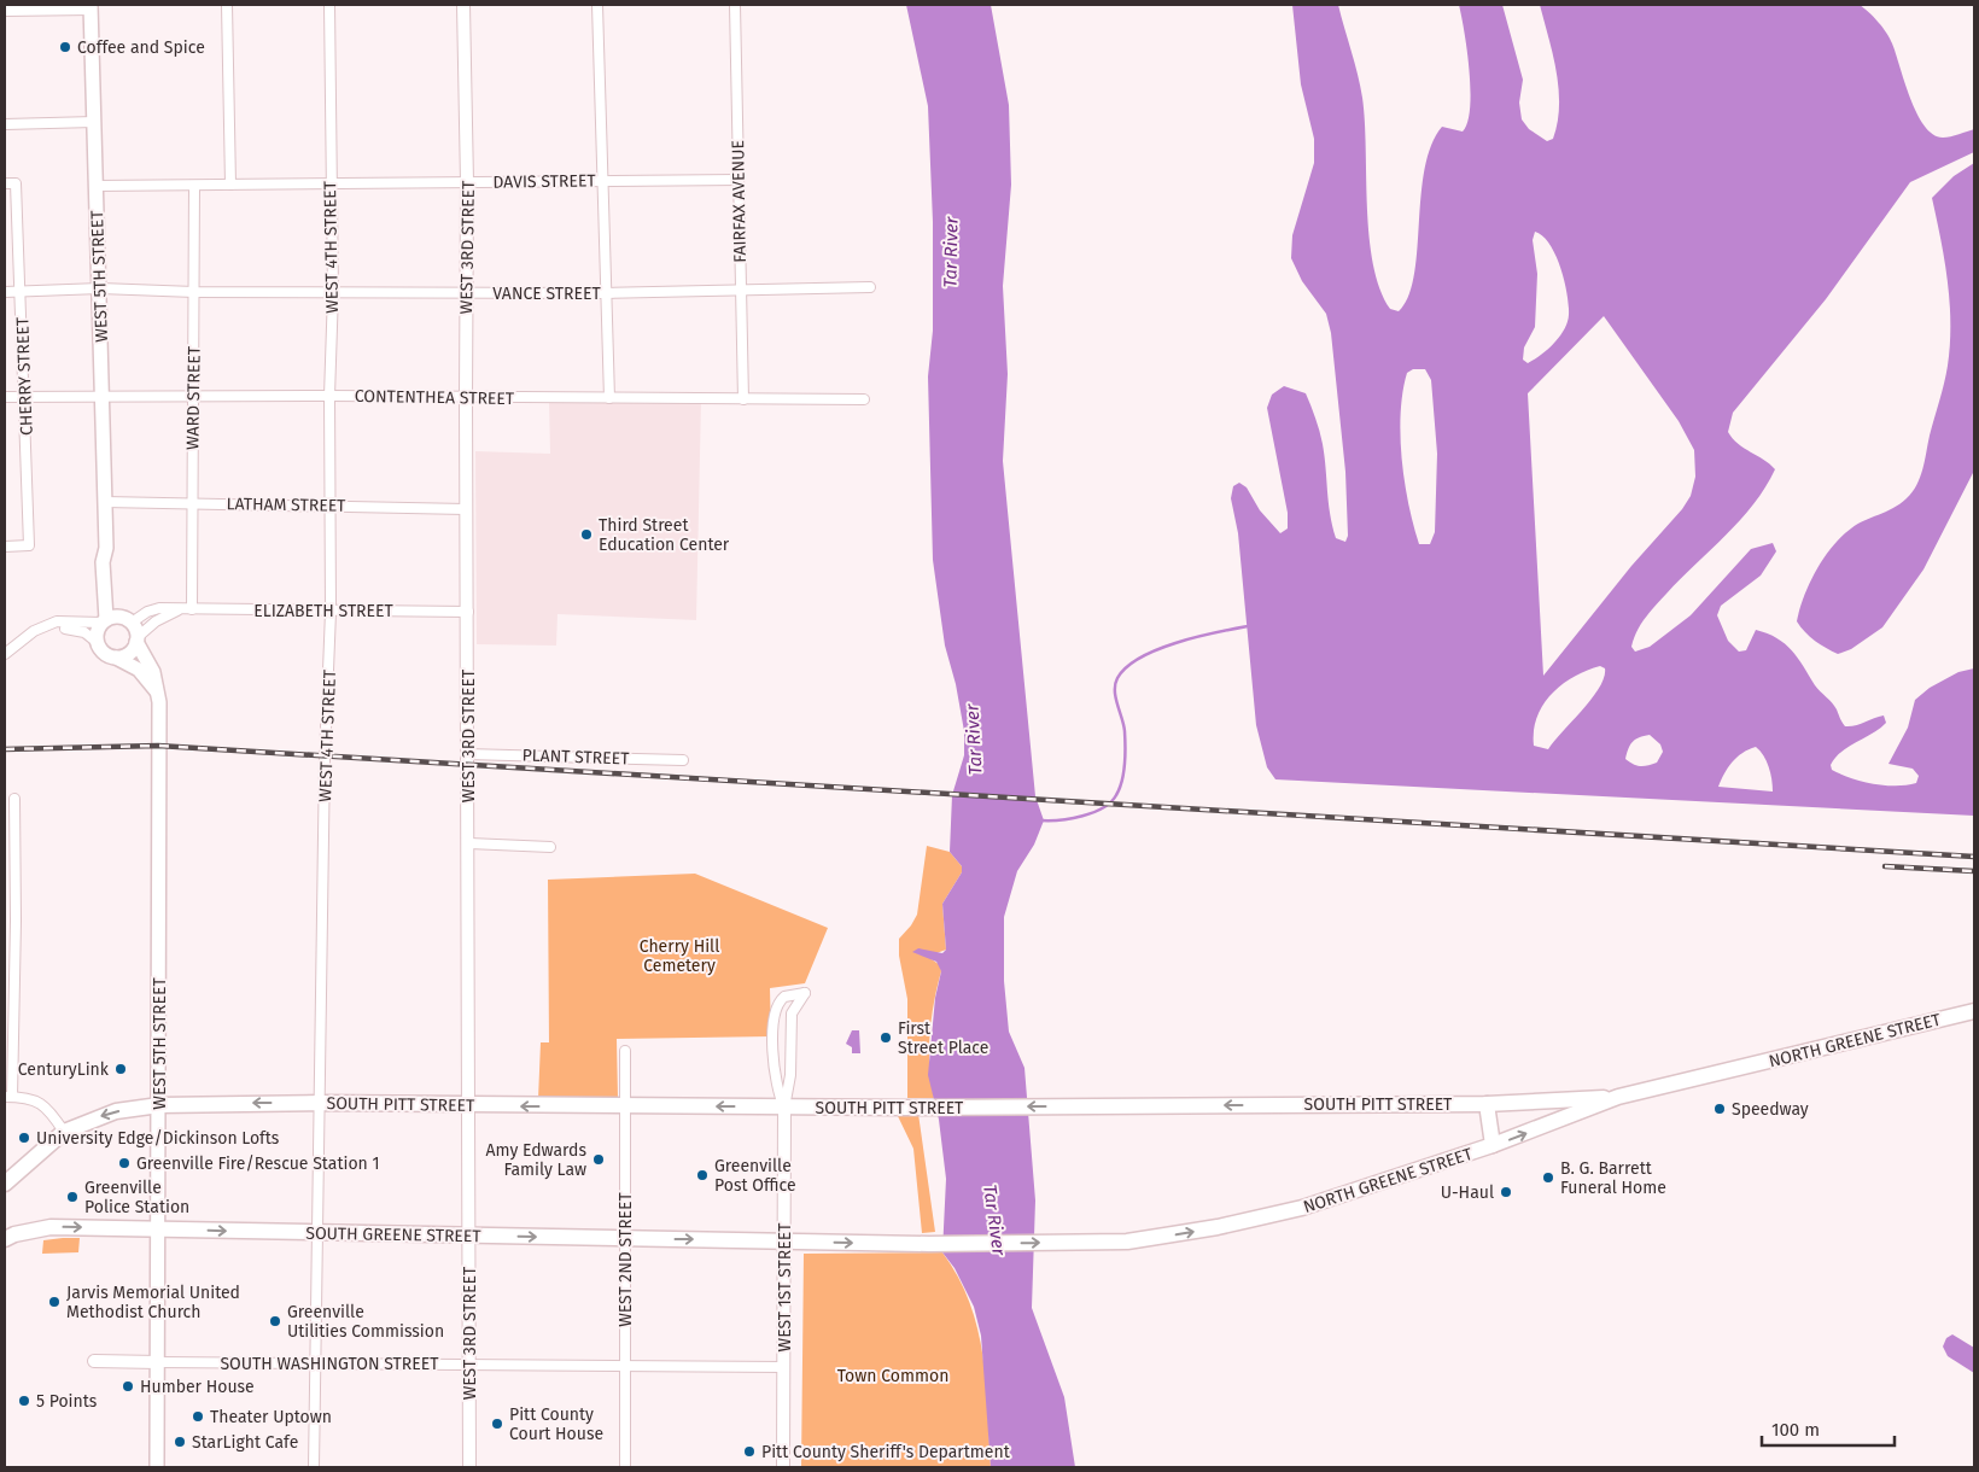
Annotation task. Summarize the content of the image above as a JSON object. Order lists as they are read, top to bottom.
{
  "streets": {
    "main road": [
      "WEST 5TH STREET",
      "NORTH GREENE STREET",
      "SOUTH PITT STREET",
      "SOUTH GREENE STREET"
    ],
    "street": [
      "DAVIS STREET",
      "FAIRFAX AVENUE",
      "WEST 4TH STREET",
      "WEST 3RD STREET",
      "VANCE STREET",
      "CHERRY STREET",
      "CONTENTHEA STREET",
      "WARD STREET",
      "LATHAM STREET",
      "ELIZABETH STREET",
      "PLANT STREET",
      "WEST 2ND STREET",
      "WEST 1ST STREET",
      "SOUTH WASHINGTON STREET"
    ]
  },
  "crossings": [
    ["DAVIS STREET", "FAIRFAX AVENUE"],
    ["DAVIS STREET", "WEST 4TH STREET"],
    ["DAVIS STREET", "WEST 3RD STREET"],
    ["DAVIS STREET", "WEST 5TH STREET"],
    ["DAVIS STREET", "WARD STREET"],
    ["FAIRFAX AVENUE", "VANCE STREET"],
    ["FAIRFAX AVENUE", "CONTENTHEA STREET"],
    ["WEST 4TH STREET", "VANCE STREET"],
    ["WEST 4TH STREET", "CONTENTHEA STREET"],
    ["WEST 4TH STREET", "LATHAM STREET"],
    ["WEST 4TH STREET", "ELIZABETH STREET"],
    ["WEST 4TH STREET", "SOUTH PITT STREET"],
    ["WEST 4TH STREET", "SOUTH GREENE STREET"],
    ["WEST 4TH STREET", "SOUTH WASHINGTON STREET"],
    ["WEST 3RD STREET", "VANCE STREET"],
    ["WEST 3RD STREET", "CONTENTHEA STREET"],
    ["WEST 3RD STREET", "LATHAM STREET"],
    ["WEST 3RD STREET", "ELIZABETH STREET"],
    ["WEST 3RD STREET", "PLANT STREET"],
    ["WEST 3RD STREET", "SOUTH PITT STREET"],
    ["WEST 3RD STREET", "SOUTH GREENE STREET"],
    ["WEST 3RD STREET", "SOUTH WASHINGTON STREET"],
    ["WEST 5TH STREET", "VANCE STREET"],
    ["WEST 5TH STREET", "CONTENTHEA STREET"],
    ["WEST 5TH STREET", "LATHAM STREET"],
    ["WEST 5TH STREET", "ELIZABETH STREET"],
    ["WEST 5TH STREET", "SOUTH PITT STREET"],
    ["WEST 5TH STREET", "SOUTH GREENE STREET"],
    ["WEST 5TH STREET", "SOUTH WASHINGTON STREET"],
    ["VANCE STREET", "CHERRY STREET"],
    ["VANCE STREET", "WARD STREET"],
    ["CHERRY STREET", "CONTENTHEA STREET"],
    ["CONTENTHEA STREET", "WARD STREET"],
    ["WARD STREET", "LATHAM STREET"],
    ["WARD STREET", "ELIZABETH STREET"],
    ["NORTH GREENE STREET", "SOUTH PITT STREET"],
    ["NORTH GREENE STREET", "SOUTH GREENE STREET"],
    ["NORTH GREENE STREET", "WEST 1ST STREET"],
    ["SOUTH PITT STREET", "WEST 2ND STREET"],
    ["SOUTH PITT STREET", "WEST 1ST STREET"],
    ["SOUTH GREENE STREET", "WEST 2ND STREET"],
    ["SOUTH GREENE STREET", "WEST 1ST STREET"],
    ["WEST 2ND STREET", "SOUTH WASHINGTON STREET"],
    ["WEST 1ST STREET", "SOUTH WASHINGTON STREET"]
  ],
  "one_way": ["NORTH GREENE STREET", "SOUTH PITT STREET", "SOUTH GREENE STREET"],
  "water": ["Tar River"],
  "parks": ["Cherry Hill Cemetery", "Town Common"],
  "places": [
    "Coffee and Spice",
    "Third Street Education Center",
    "First Street Place",
    "CenturyLink",
    "Speedway",
    "University Edge/Dickinson Lofts",
    "Amy Edwards Family Law",
    "Greenville Fire/Rescue Station 1",
    "Greenville Post Office",
    "B. G. Barrett Funeral Home",
    "U-Haul",
    "Greenville Police Station",
    "Jarvis Memorial United Methodist Church",
    "Greenville Utilities Commission",
    "Humber House",
    "5 Points",
    "Theater Uptown",
    "Pitt County Court House",
    "StarLight Cafe",
    "Pitt County Sheriff's Department"
  ],
  "scale_bar": "100 m"
}
